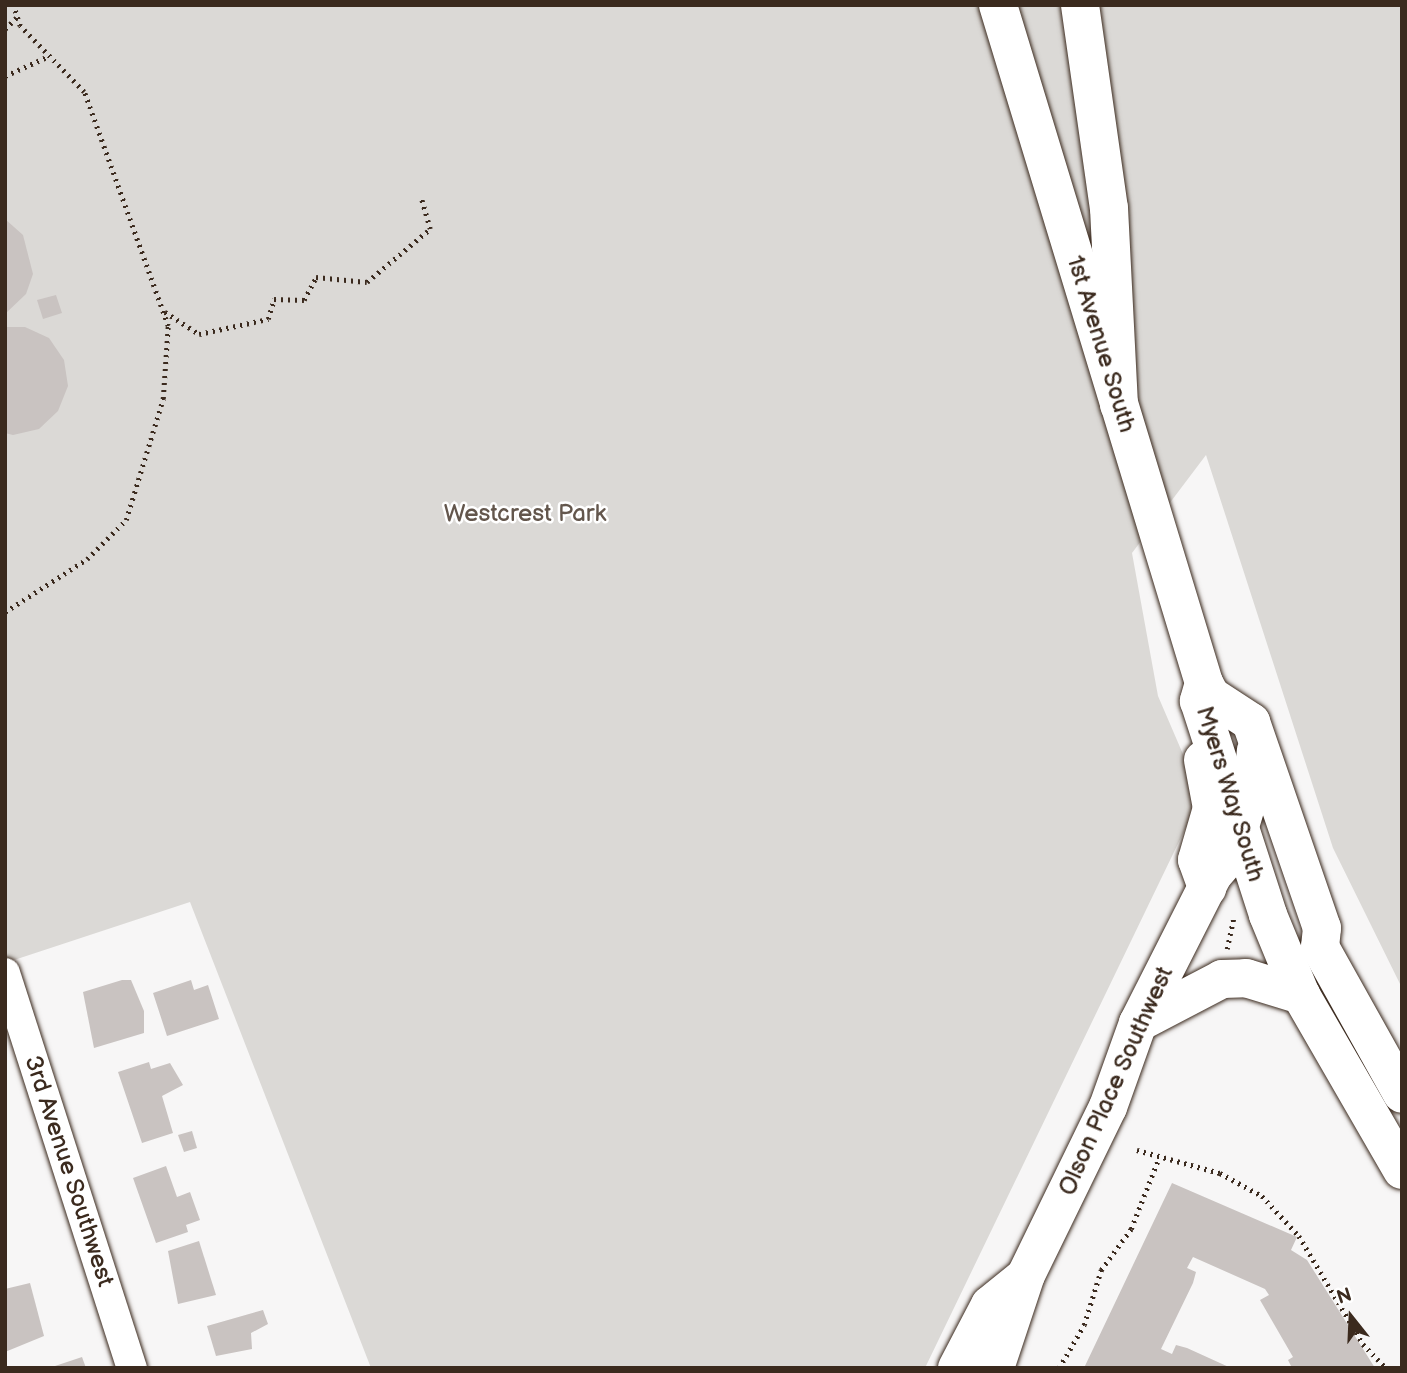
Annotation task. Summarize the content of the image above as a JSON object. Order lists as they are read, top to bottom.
{
  "streets": {
    "main road": ["1st Avenue South", "Myers Way South", "Olson Place Southwest"],
    "street": ["3rd Avenue Southwest"]
  },
  "crossings": [
    ["1st Avenue South", "Myers Way South"],
    ["Myers Way South", "Olson Place Southwest"]
  ],
  "parks": ["Westcrest Park"],
  "north": "top"
}
